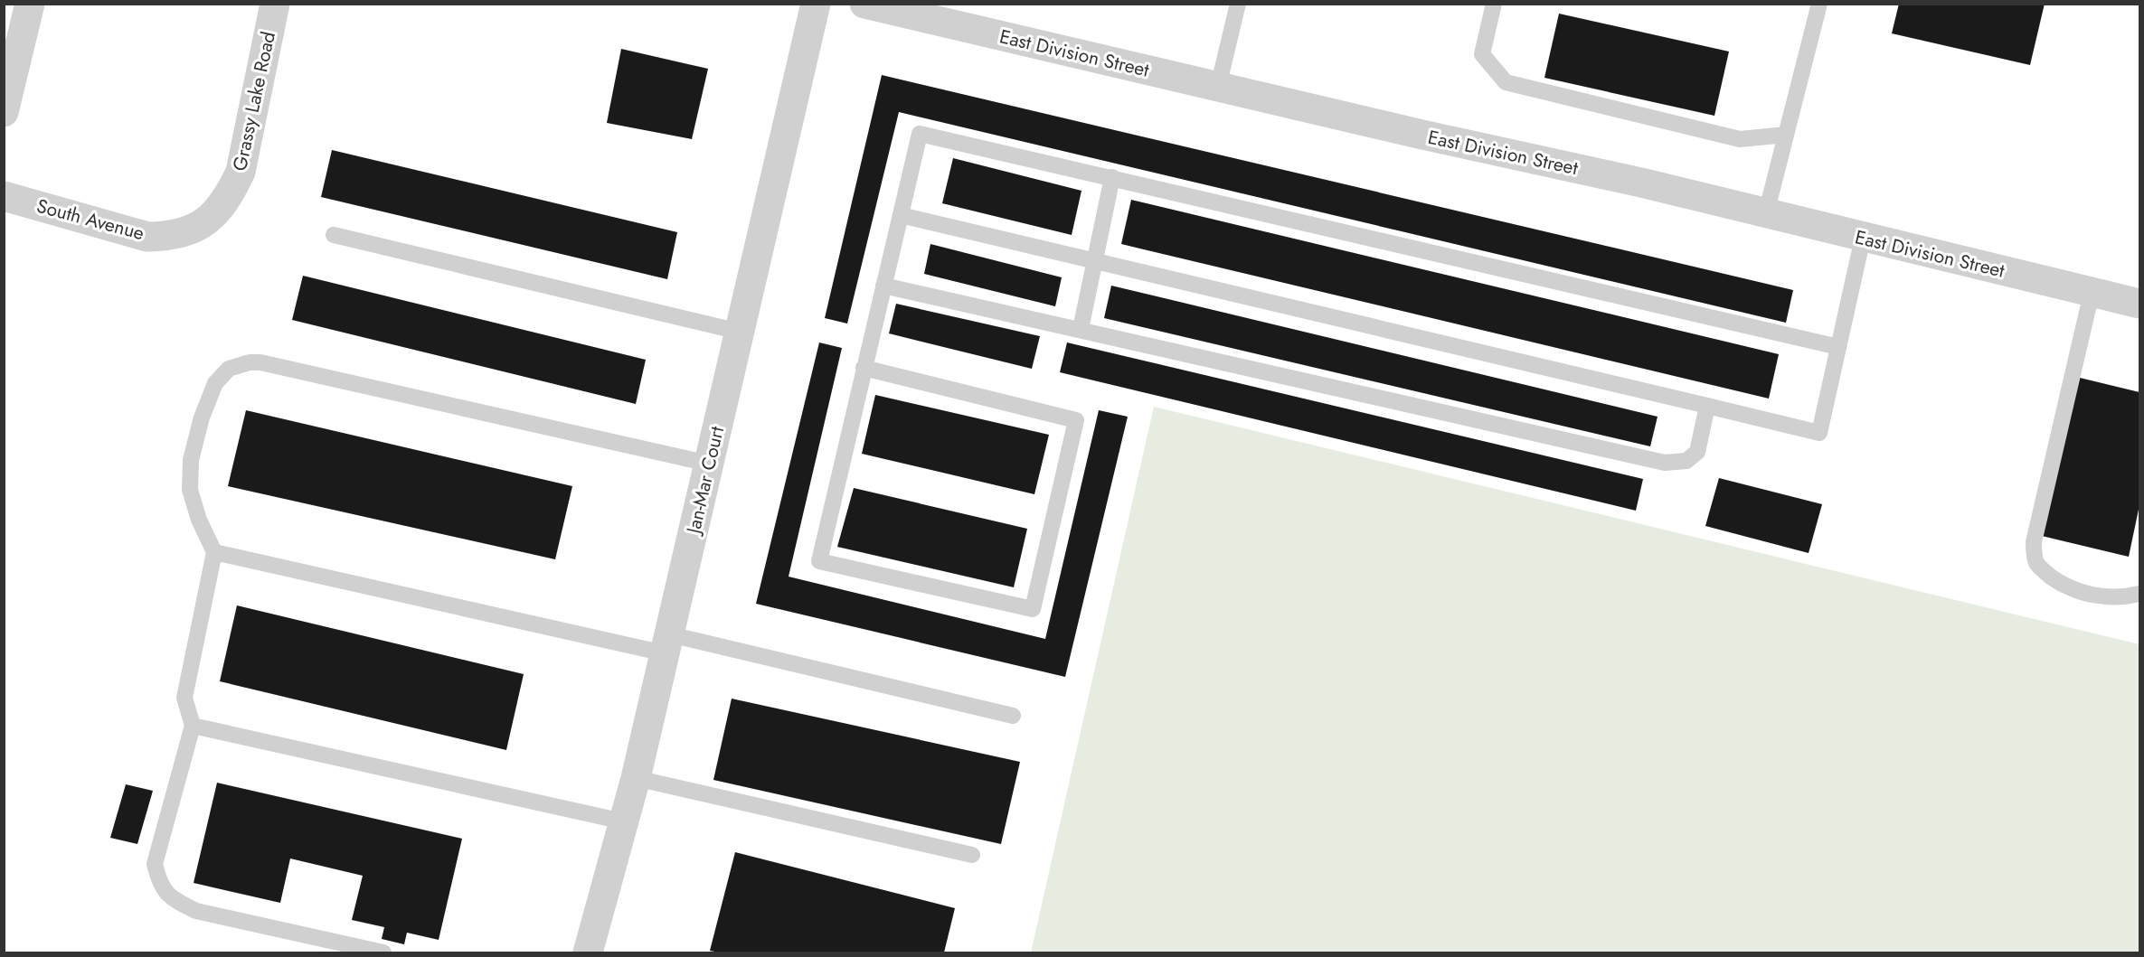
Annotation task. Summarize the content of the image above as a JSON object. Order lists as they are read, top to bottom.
{
  "streets": {
    "street": [
      "East Division Street",
      "Grassy Lake Road",
      "South Avenue",
      "Jan-Mar Court"
    ]
  },
  "crossings": [
    ["Grassy Lake Road", "South Avenue"]
  ]
}
